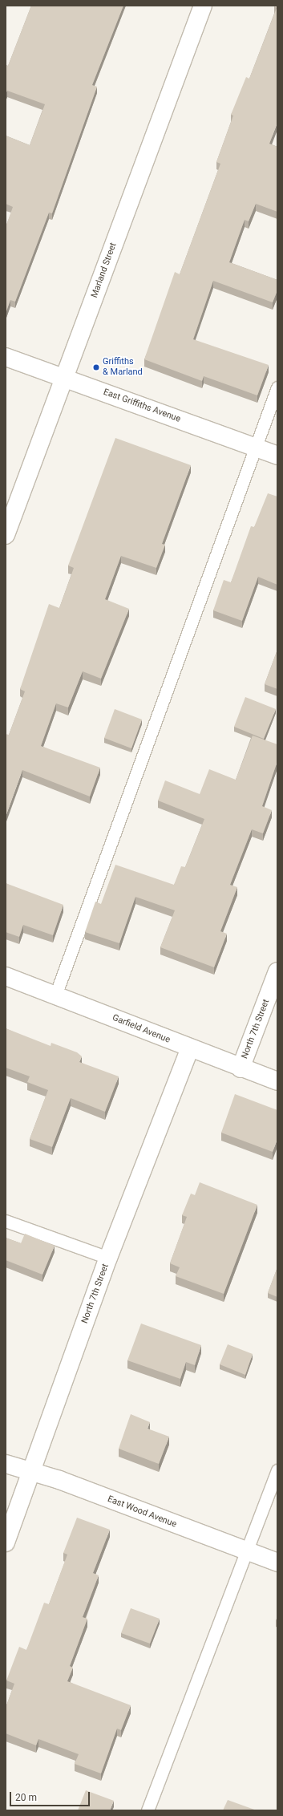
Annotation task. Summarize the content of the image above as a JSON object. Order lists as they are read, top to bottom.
{
  "streets": {
    "street": [
      "Marland Street",
      "East Griffiths Avenue",
      "Garfield Avenue",
      "North 7th Street",
      "East Wood Avenue"
    ]
  },
  "crossings": [
    ["Marland Street", "East Griffiths Avenue"],
    ["Garfield Avenue", "North 7th Street"],
    ["North 7th Street", "East Wood Avenue"]
  ],
  "places": ["Griffiths & Marland"],
  "scale_bar": "20 m"
}
